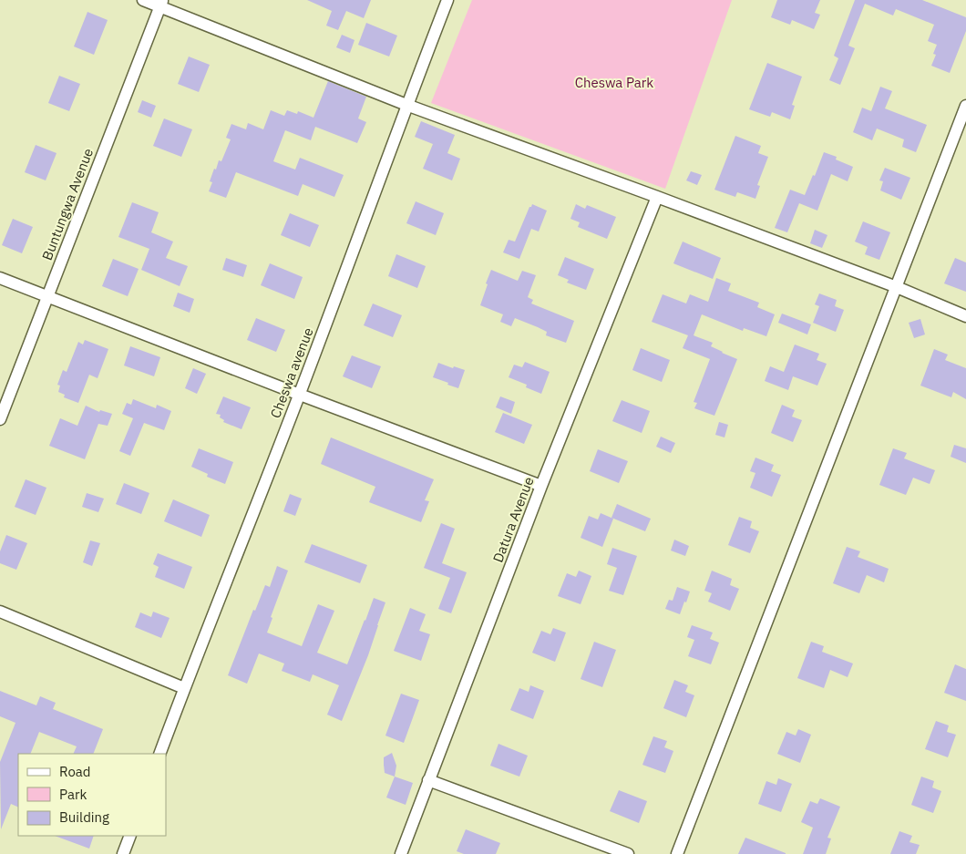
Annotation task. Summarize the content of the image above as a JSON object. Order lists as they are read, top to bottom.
{
  "streets": {
    "street": ["Buntungwa Avenue", "Cheswa avenue", "Datura Avenue"]
  },
  "parks": ["Cheswa Park"],
  "legend": ["Road", "Park", "Building"]
}
